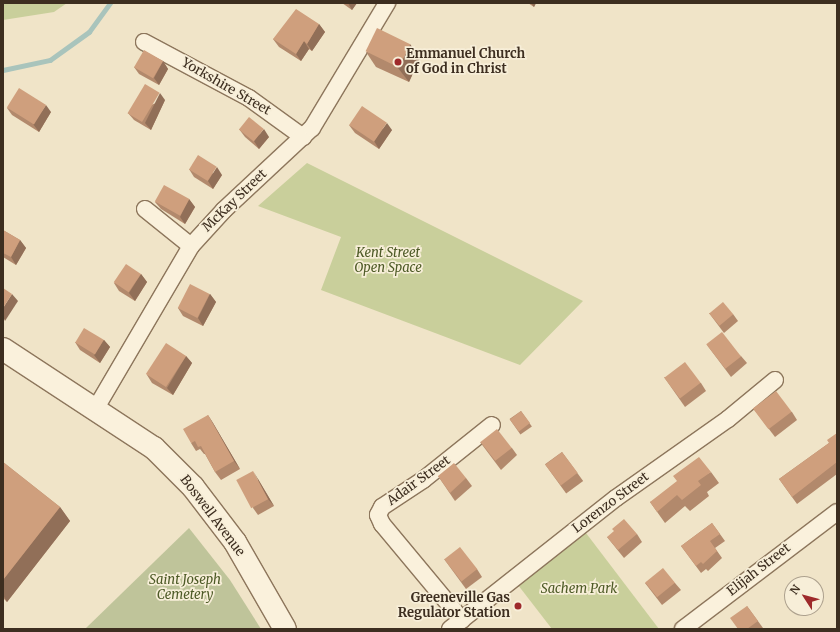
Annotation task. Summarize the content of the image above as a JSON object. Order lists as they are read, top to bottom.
{
  "streets": {
    "main road": ["Boswell Avenue"],
    "street": [
      "Yorkshire Street",
      "McKay Street",
      "Adair Street",
      "Lorenzo Street",
      "Elijah Street"
    ]
  },
  "crossings": [
    ["Yorkshire Street", "McKay Street"],
    ["McKay Street", "Boswell Avenue"],
    ["Adair Street", "Lorenzo Street"]
  ],
  "parks": ["Kent Street Open Space", "Saint Joseph Cemetery", "Sachem Park"],
  "places": ["Emmanuel Church of God in Christ", "Greeneville Gas Regulator Station"],
  "north": "top left"
}
